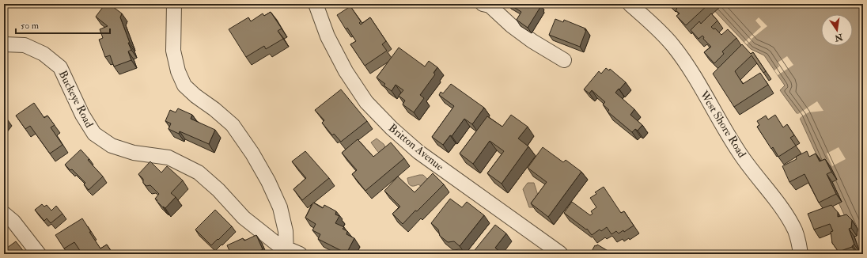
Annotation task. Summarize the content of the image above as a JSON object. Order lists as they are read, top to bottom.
{
  "streets": {
    "street": ["Buckeye Road", "West Shore Road", "Britton Avenue"]
  },
  "scale_bar": "50 m",
  "north": "bottom"
}
